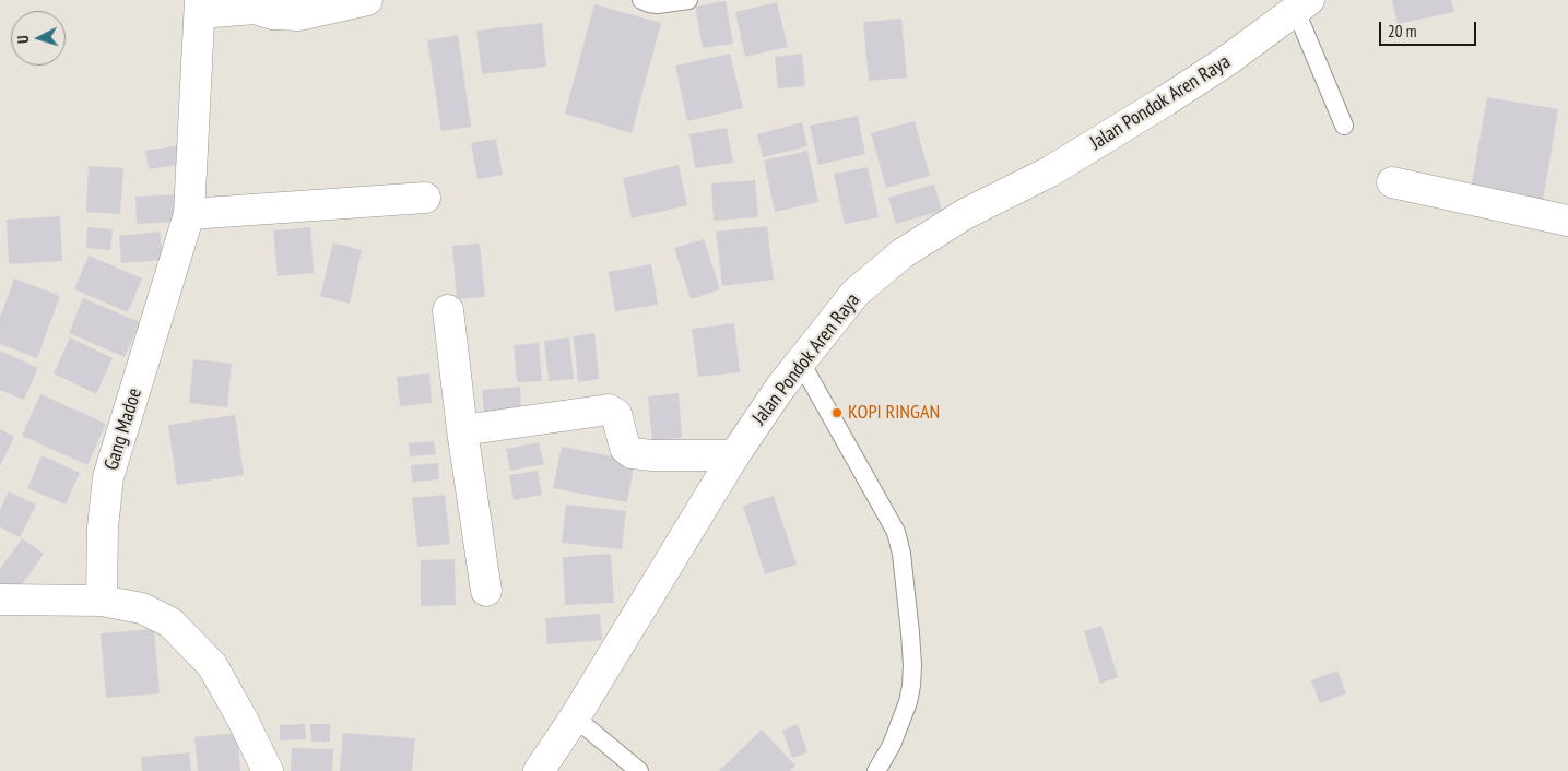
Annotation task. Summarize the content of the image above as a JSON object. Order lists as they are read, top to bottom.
{
  "streets": {
    "street": ["Jalan Pondok Aren Raya", "Gang Madoe"]
  },
  "places": ["KOPI RINGAN"],
  "scale_bar": "20 m",
  "north": "left"
}
